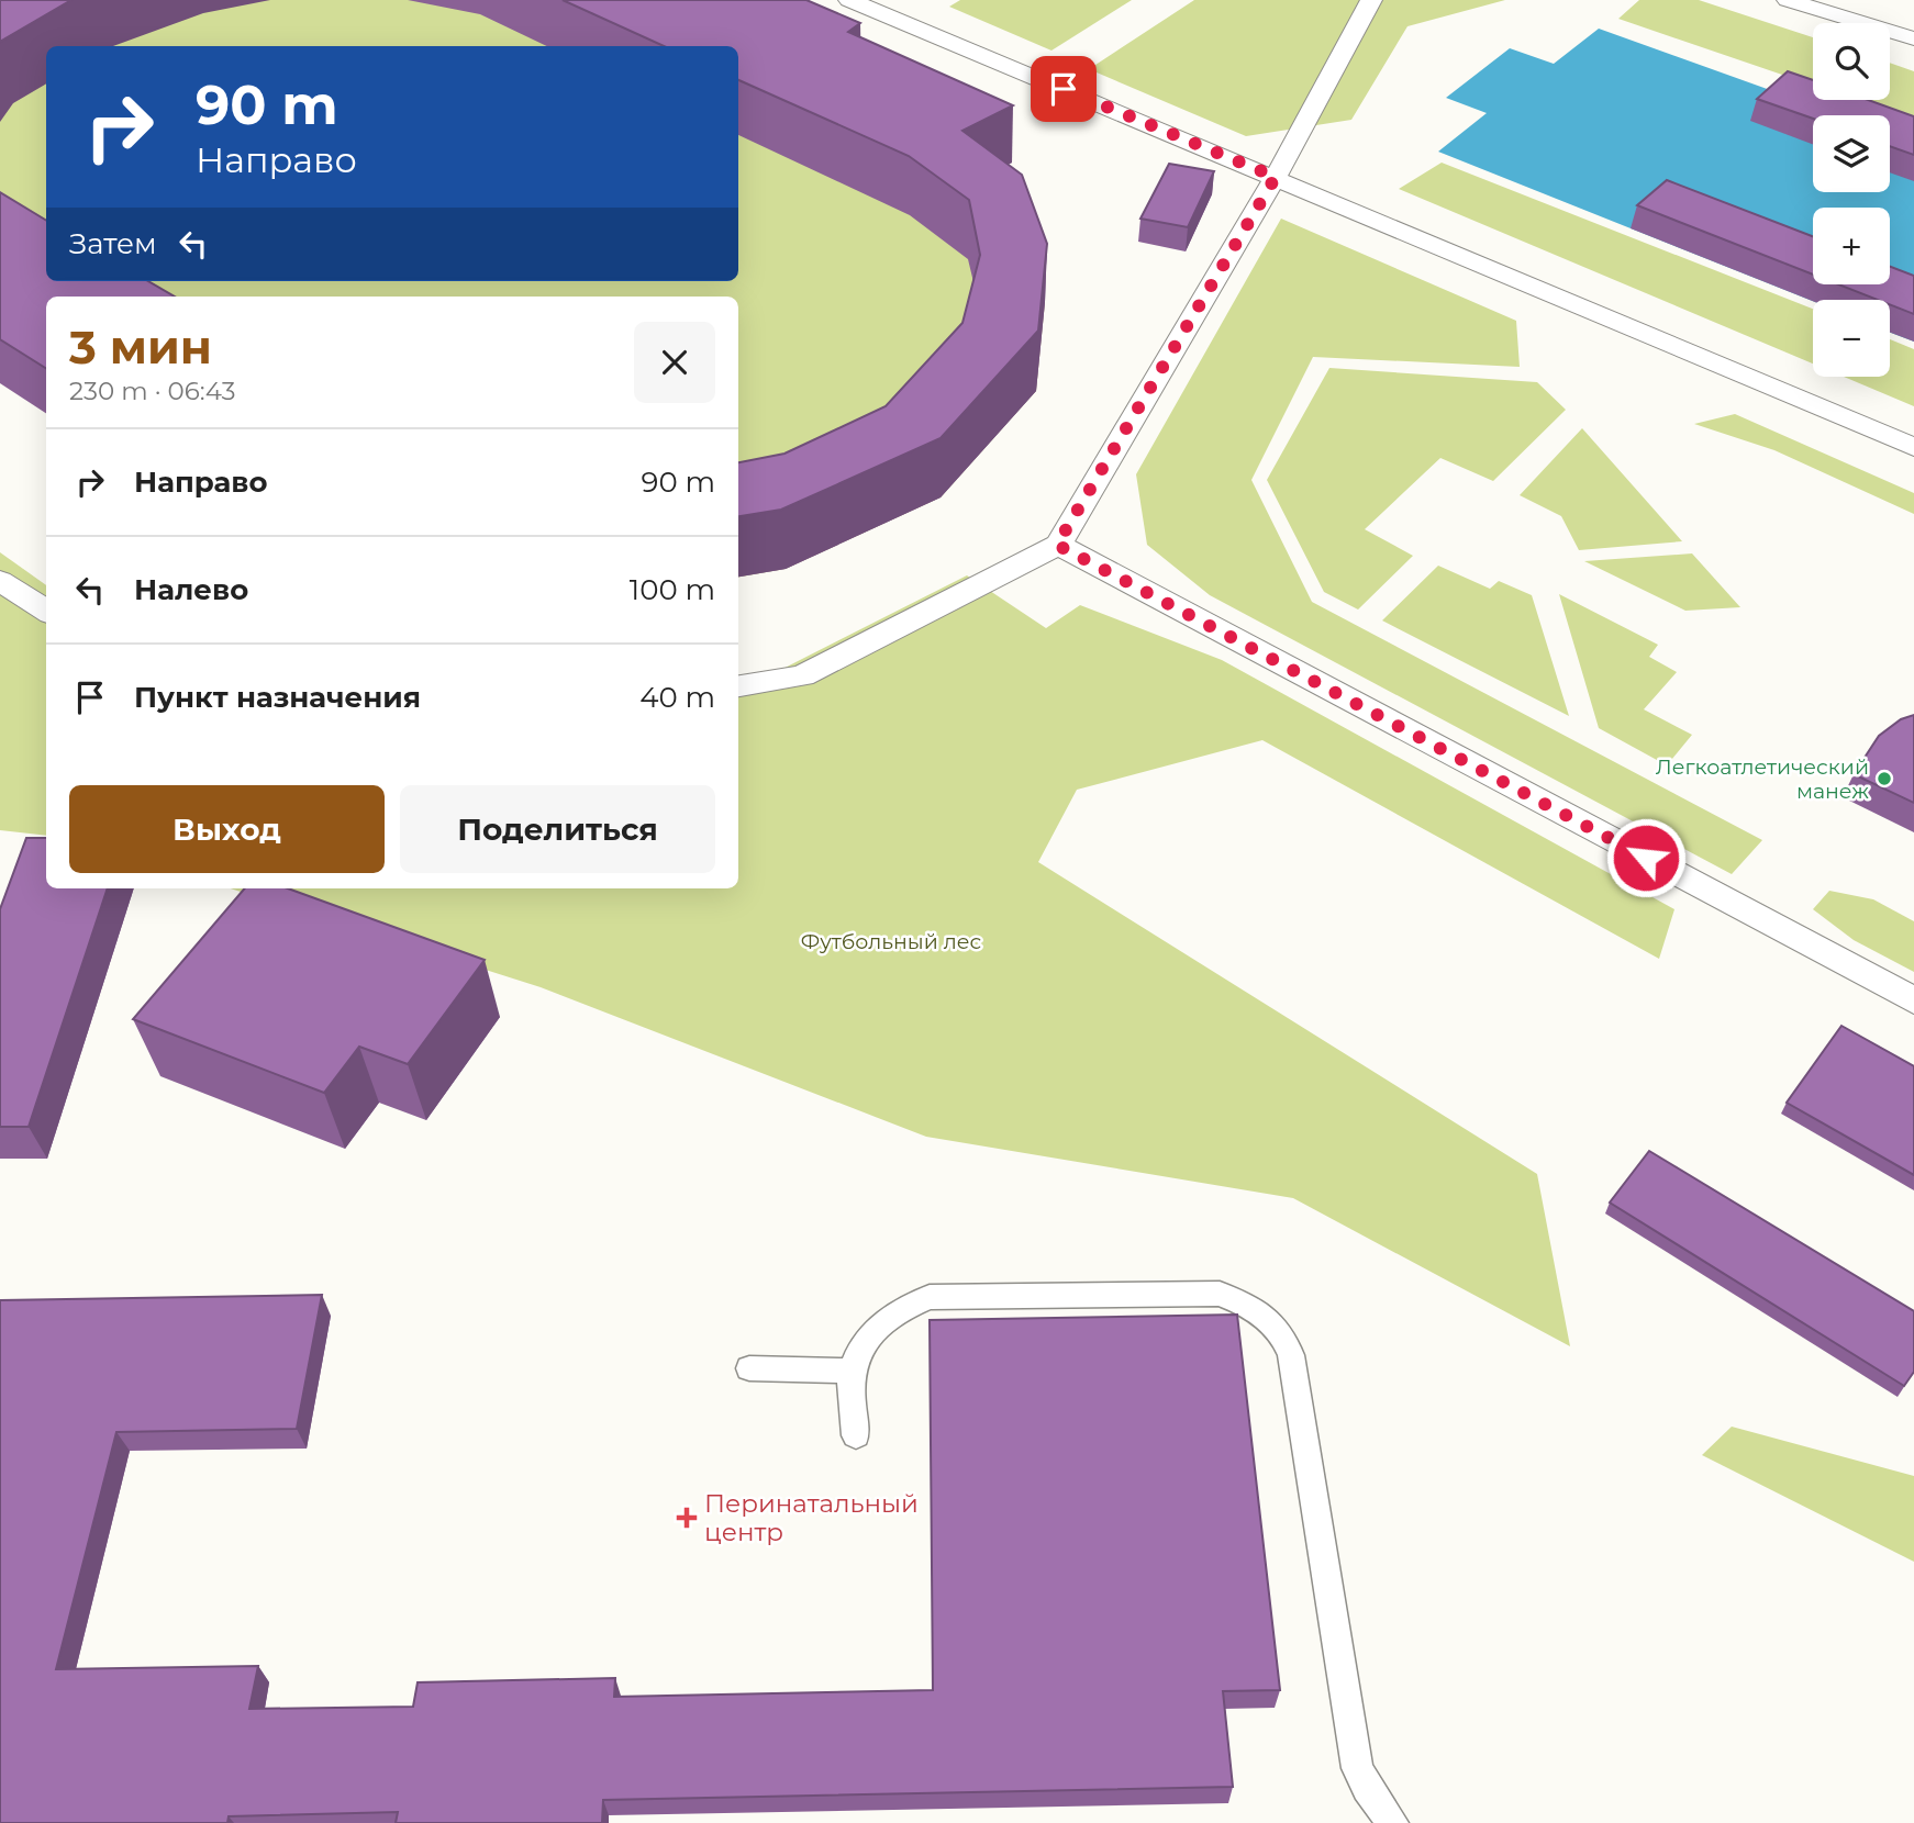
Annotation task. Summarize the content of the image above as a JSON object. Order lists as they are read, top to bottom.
{
  "parks": ["Футбольный лес"],
  "places": {
    "other": ["Легкоатлетический манеж"],
    "health": ["Перинатальный центр"]
  },
  "page": {
    "map_buttons": ["+", "−"],
    "turn": ["90 m", "Направо"],
    "then": "Затем",
    "heading": ["3 мин", "230 m · 06:43"],
    "list": [
      {
        "name": "Направо",
        "value": "90 m"
      },
      {
        "name": "Налево",
        "value": "100 m"
      },
      {
        "name": "Пункт назначения",
        "value": "40 m"
      }
    ],
    "buttons": ["Выход", "Поделиться"]
  }
}
